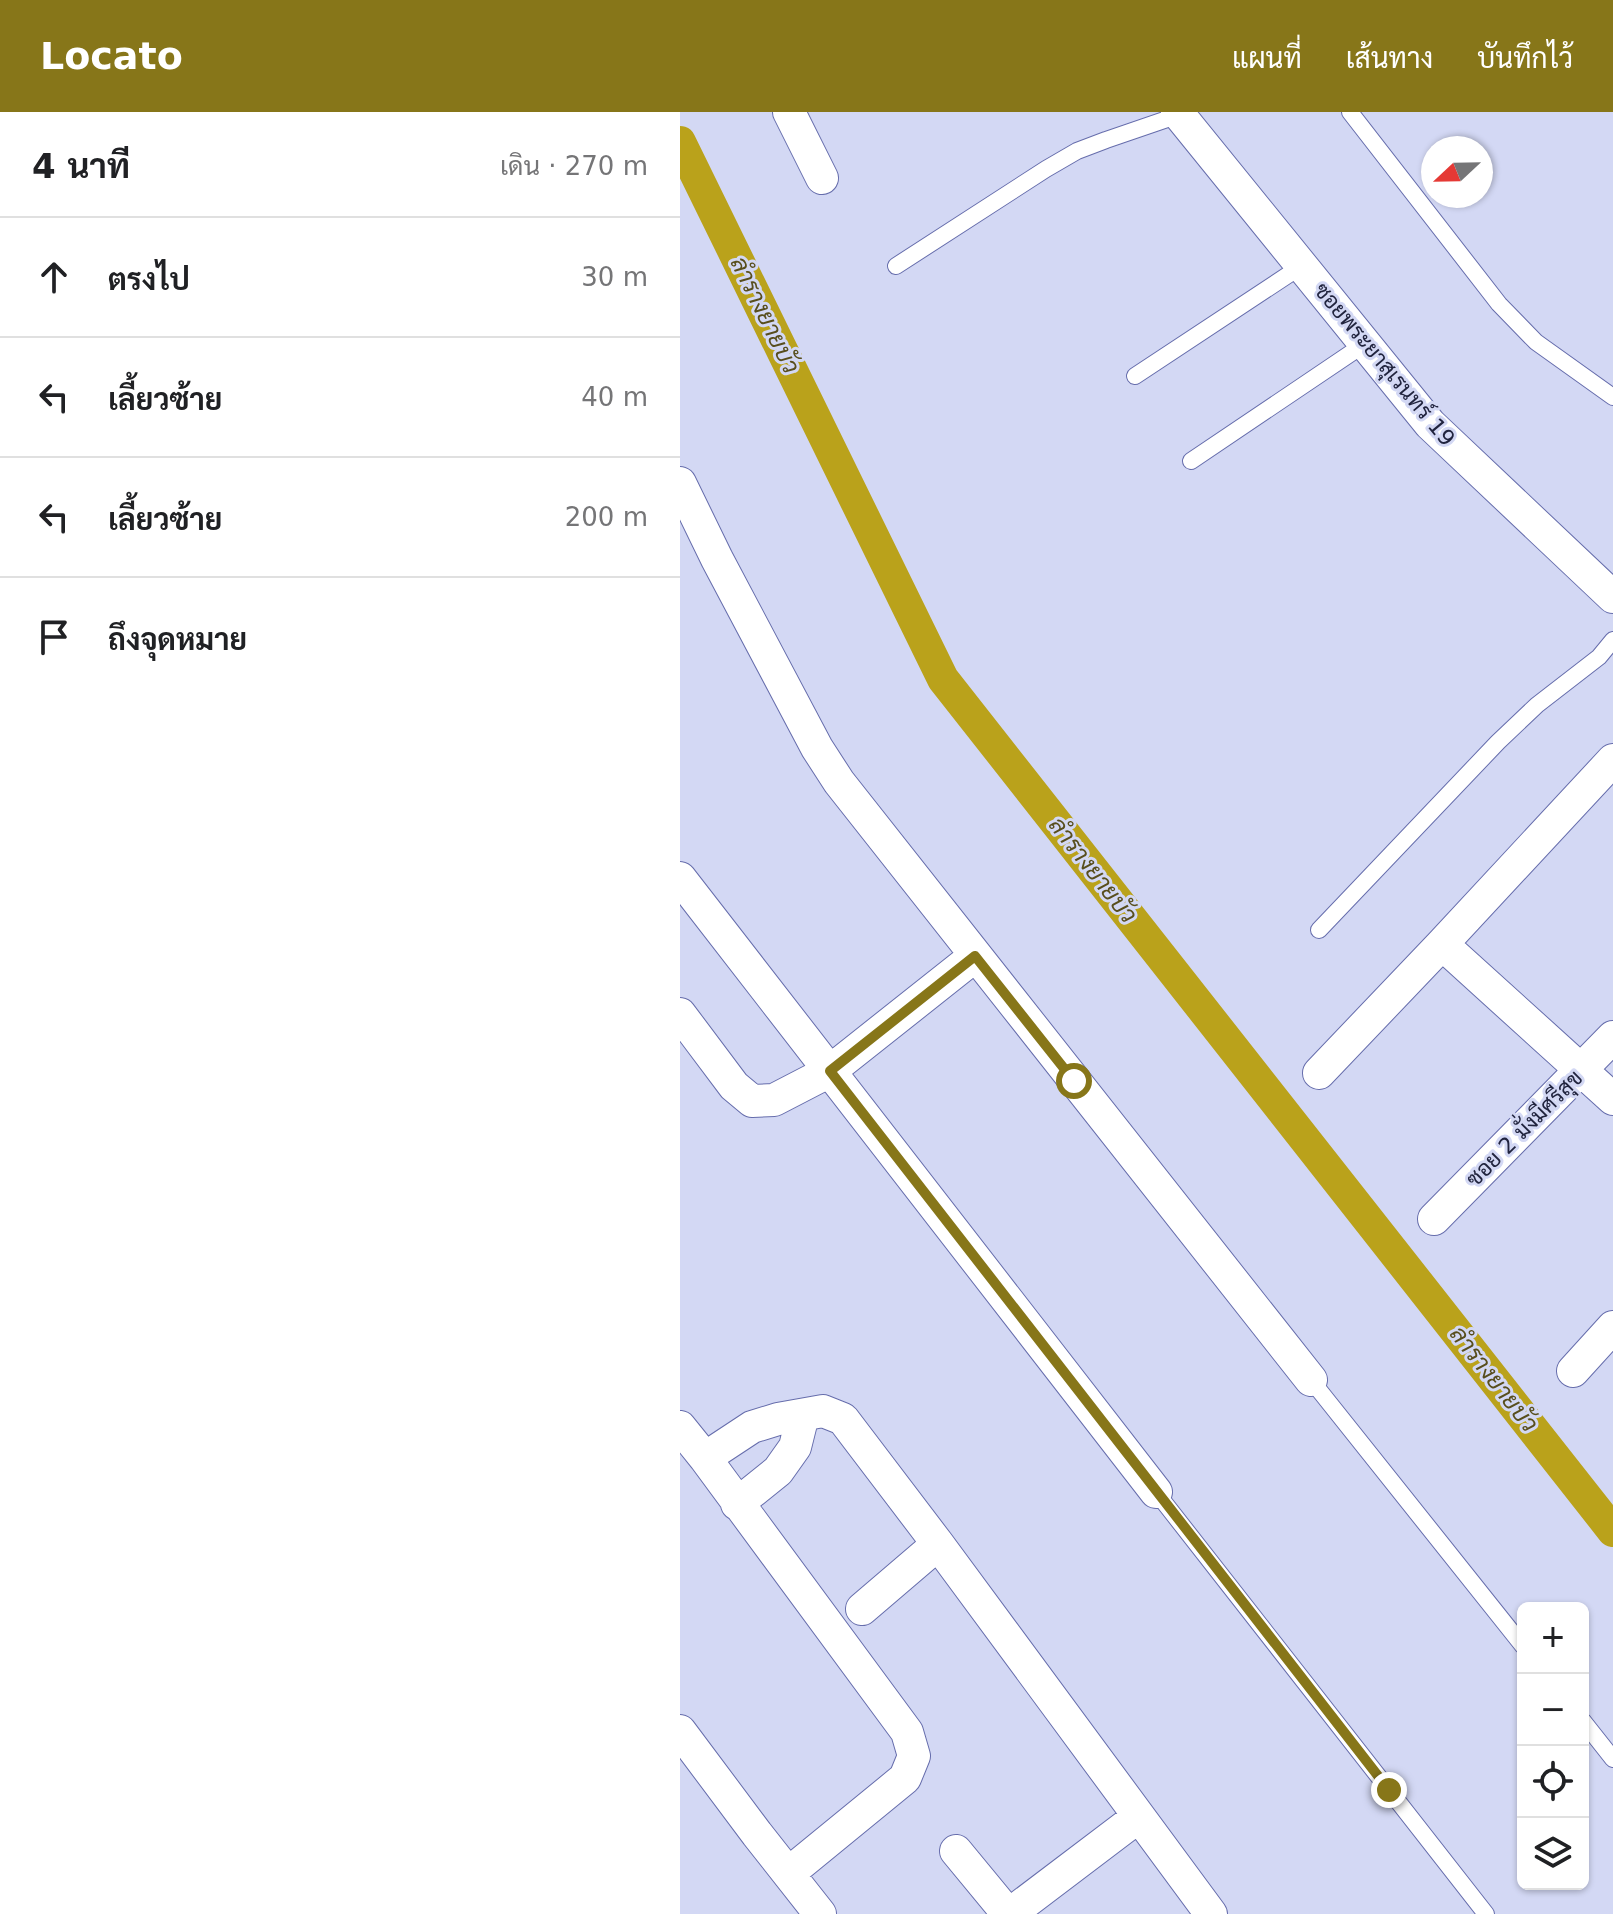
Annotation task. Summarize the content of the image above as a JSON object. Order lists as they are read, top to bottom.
{
  "streets": {
    "street": ["ซอยพระยาสุเรนทร์ 19", "ซอย 2 มั่งมีศรีสุข"]
  },
  "water": ["ลำรางยายบัว"],
  "north": "left",
  "page": {
    "header": "Locato",
    "nav": ["แผนที่", "เส้นทาง", "บันทึกไว้"],
    "heading": ["4 นาที", "เดิน · 270 m"],
    "list": [
      ["ตรงไป", "30 m"],
      ["เลี้ยวซ้าย", "40 m"],
      ["เลี้ยวซ้าย", "200 m"],
      "ถึงจุดหมาย"
    ],
    "map_buttons": ["+", "−"]
  }
}
